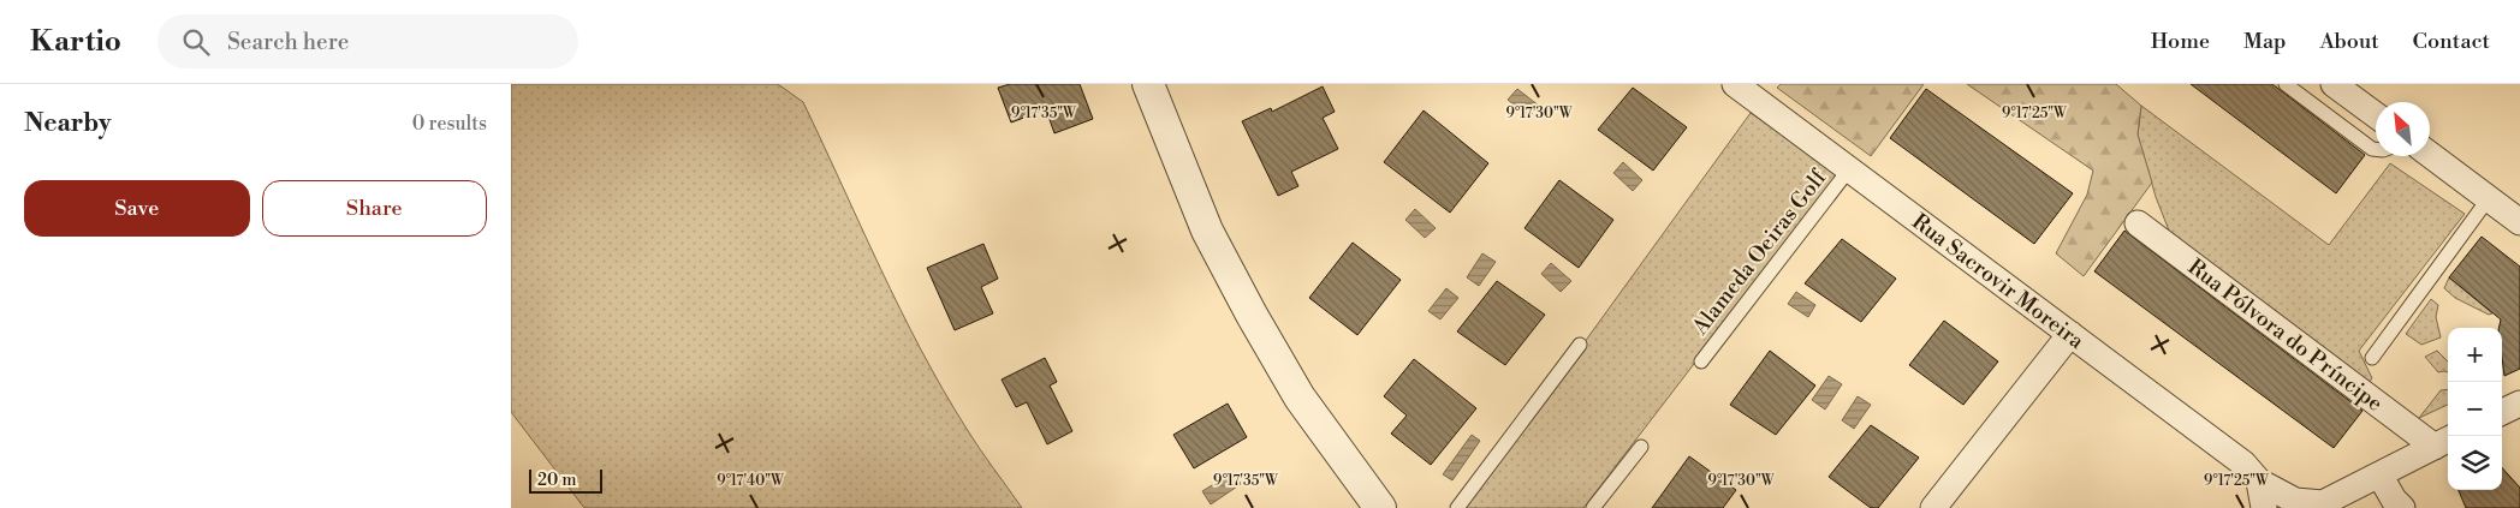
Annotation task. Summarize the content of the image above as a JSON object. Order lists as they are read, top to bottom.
{
  "streets": {
    "street": ["Rua Sacrovir Moreira", "Rua Pólvora do Príncipe"],
    "lane": ["Alameda Oeiras Golf"]
  },
  "crossings": [
    ["Alameda Oeiras Golf", "Rua Sacrovir Moreira"]
  ],
  "scale_bar": "20 m",
  "north": "top left",
  "page": {
    "header": "Kartio",
    "search": "Search here",
    "nav": [
      "Home",
      "Map",
      "About",
      "Contact"
    ],
    "heading": ["Nearby", "0 results"],
    "buttons": ["Save", "Share"],
    "map_buttons": ["+", "−"],
    "scale": "20 m"
  },
  "coordinates": [
    "9°17'35\"W",
    "9°17'30\"W",
    "9°17'25\"W",
    "9°17'40\"W"
  ]
}
